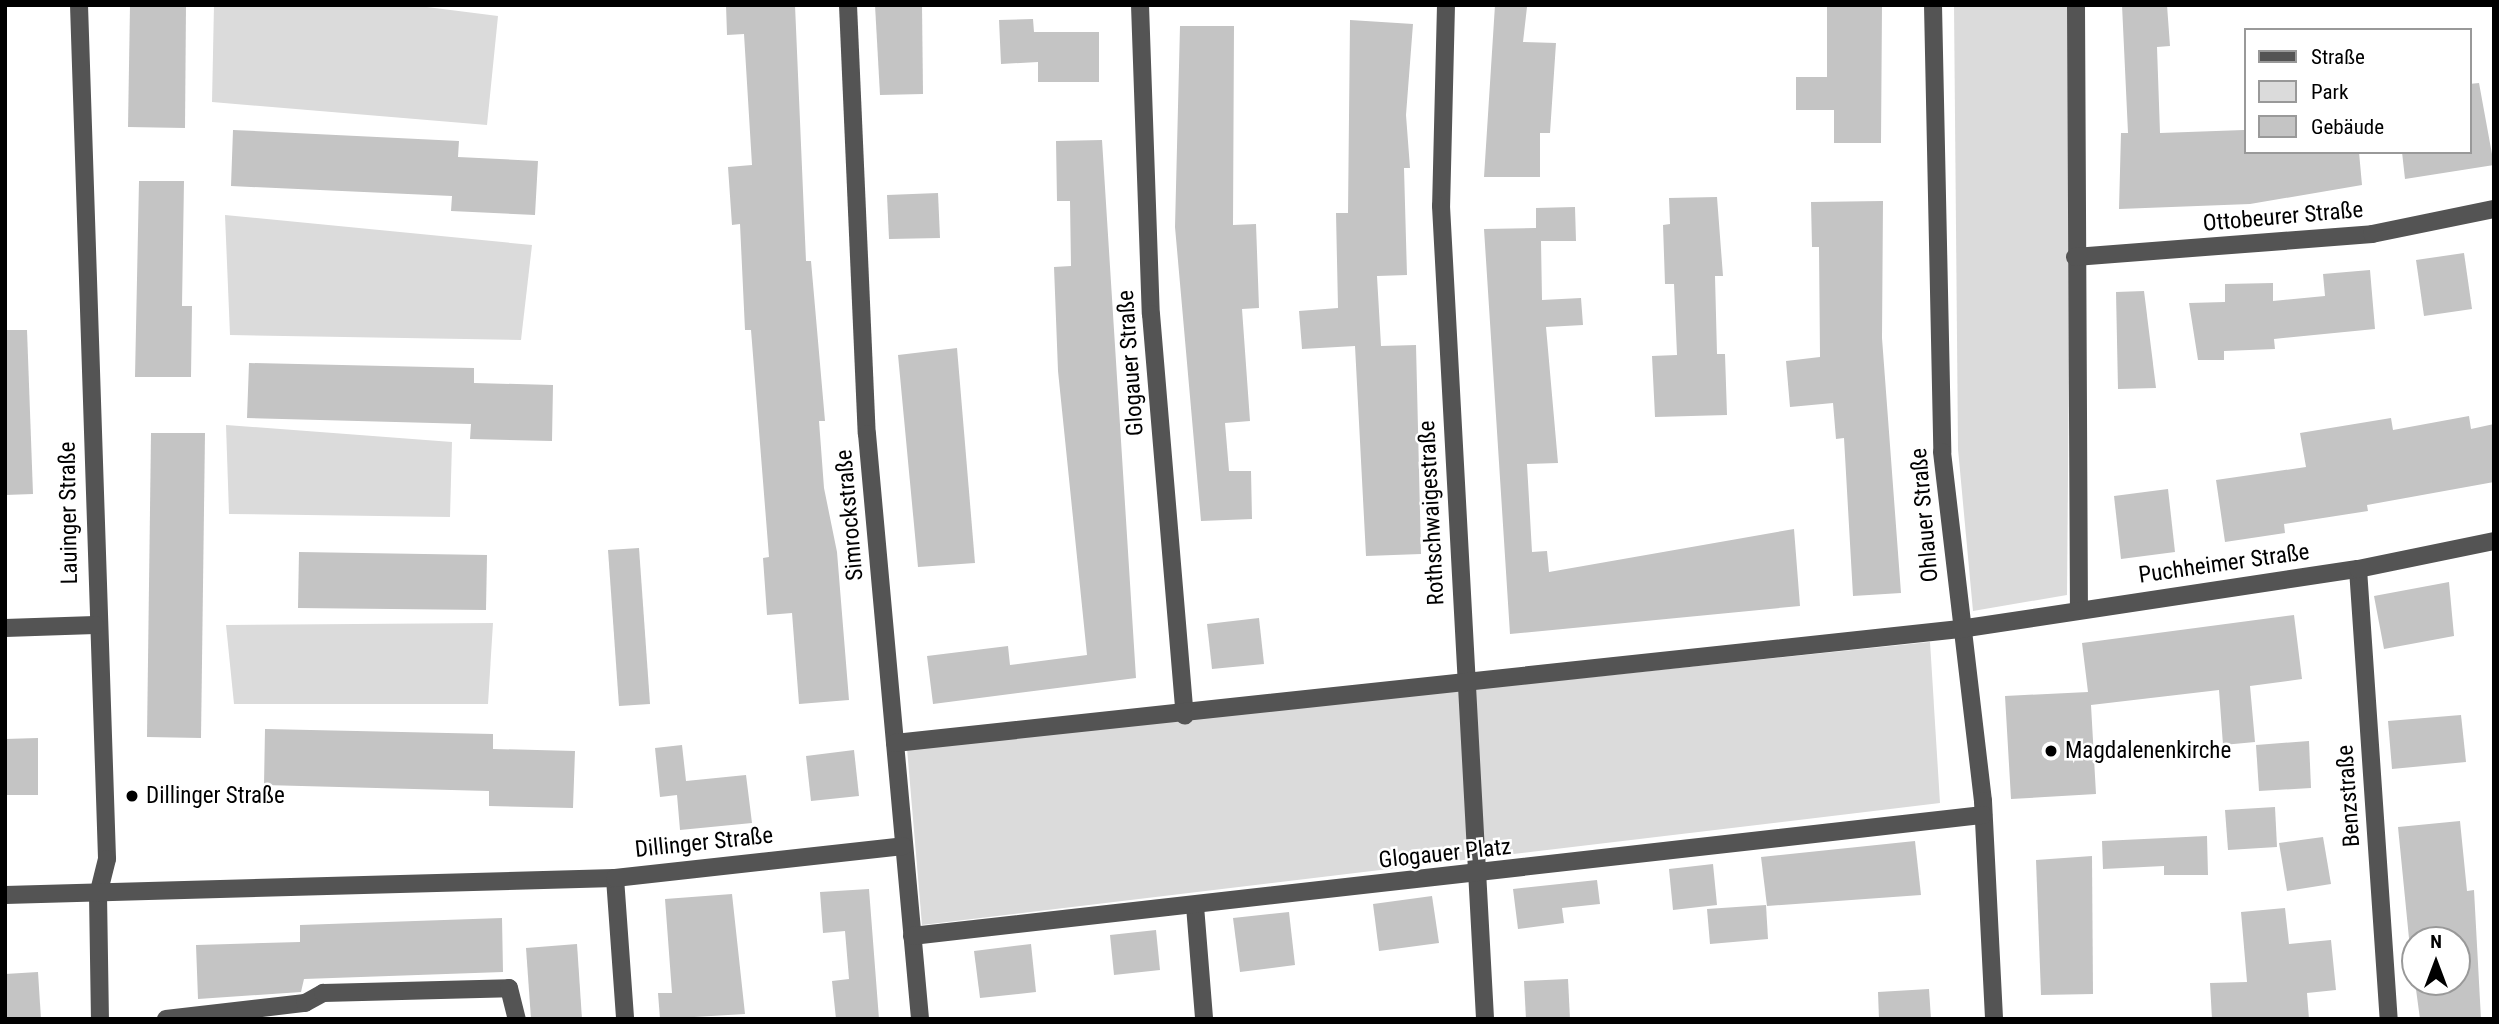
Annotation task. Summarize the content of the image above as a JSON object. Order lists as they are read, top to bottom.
{
  "streets": {
    "street": [
      "Ottobeurer Straße",
      "Glogauer Straße",
      "Lauinger Straße",
      "Rothschwaigestraße",
      "Simrockstraße",
      "Ohlauer Straße",
      "Puchheimer Straße",
      "Benzstraße",
      "Dillinger Straße",
      "Glogauer Platz"
    ]
  },
  "crossings": [
    ["Lauinger Straße", "Dillinger Straße"],
    ["Rothschwaigestraße", "Glogauer Platz"],
    ["Simrockstraße", "Dillinger Straße"],
    ["Simrockstraße", "Glogauer Platz"],
    ["Ohlauer Straße", "Puchheimer Straße"],
    ["Ohlauer Straße", "Glogauer Platz"],
    ["Puchheimer Straße", "Benzstraße"]
  ],
  "places": ["Magdalenenkirche", "Dillinger Straße"],
  "legend": ["Straße", "Park", "Gebäude"],
  "north": "top"
}
